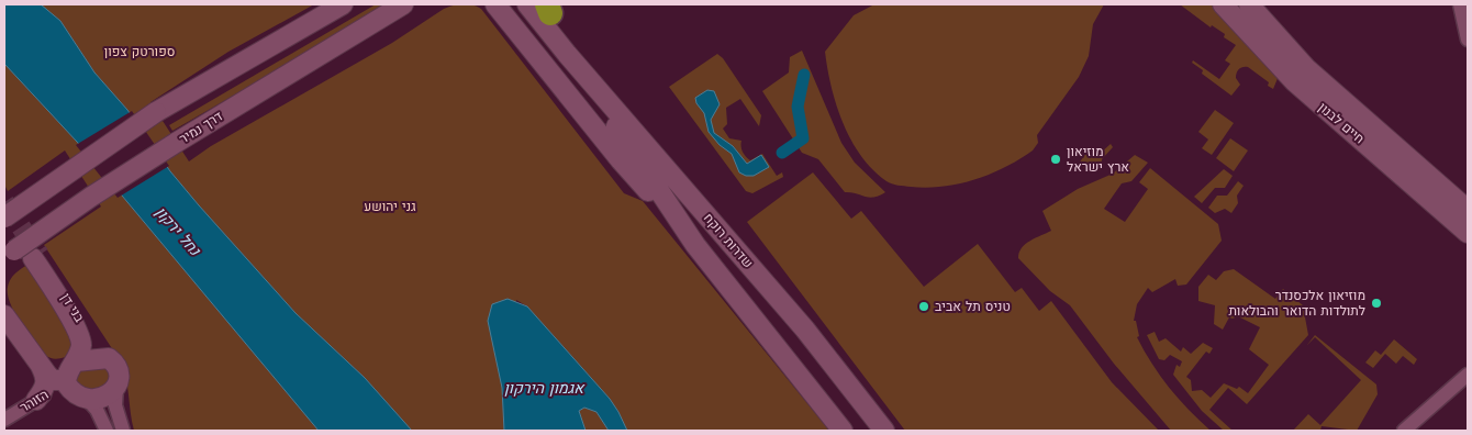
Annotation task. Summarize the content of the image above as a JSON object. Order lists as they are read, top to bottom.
{
  "streets": {
    "main road": [
      "חיים לבנון",
      "דרך נמיר",
      "שדרות רוקח",
      "בני דן"
    ],
    "street": ["הזוהר"]
  },
  "crossings": [
    ["בני דן", "הזוהר"]
  ],
  "water": ["נחל ירקון", "אגמון הירקון"],
  "parks": ["ספורטק צפון", "גני יהושע"],
  "places": ["מוזיאון ארץ ישראל", "מוזיאון אלכסנדר לתולדות הדואר והבולאות", "טניס תל אביב"]
}
